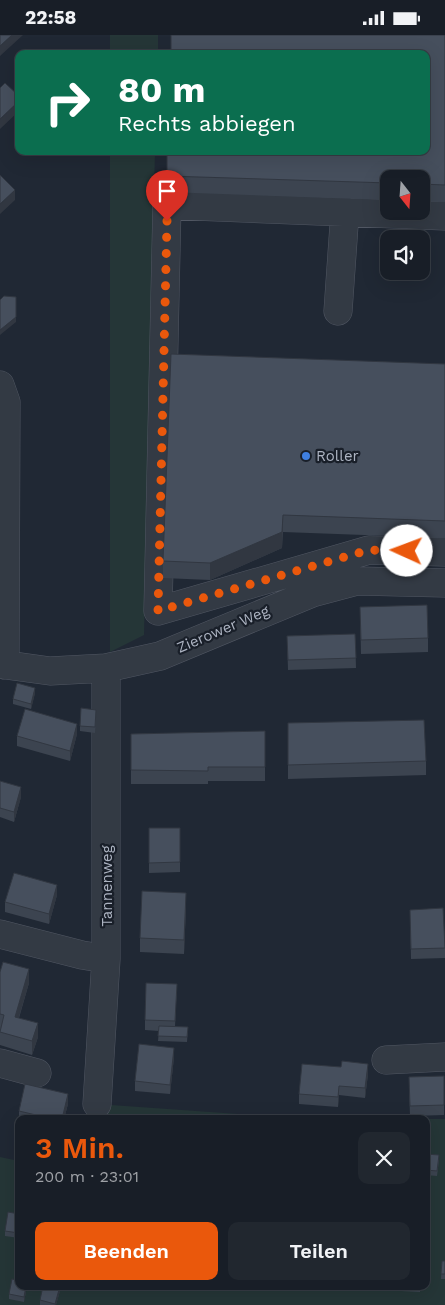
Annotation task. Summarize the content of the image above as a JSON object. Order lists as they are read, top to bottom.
{
  "streets": {
    "street": ["Zierower Weg", "Tannenweg"]
  },
  "crossings": [
    ["Zierower Weg", "Tannenweg"]
  ],
  "places": ["Roller"],
  "north": "bottom",
  "page": {
    "status": "22:58",
    "turn": ["80 m", "Rechts abbiegen"],
    "heading": ["3 Min.", "200 m · 23:01"],
    "buttons": ["Beenden", "Teilen"]
  }
}
